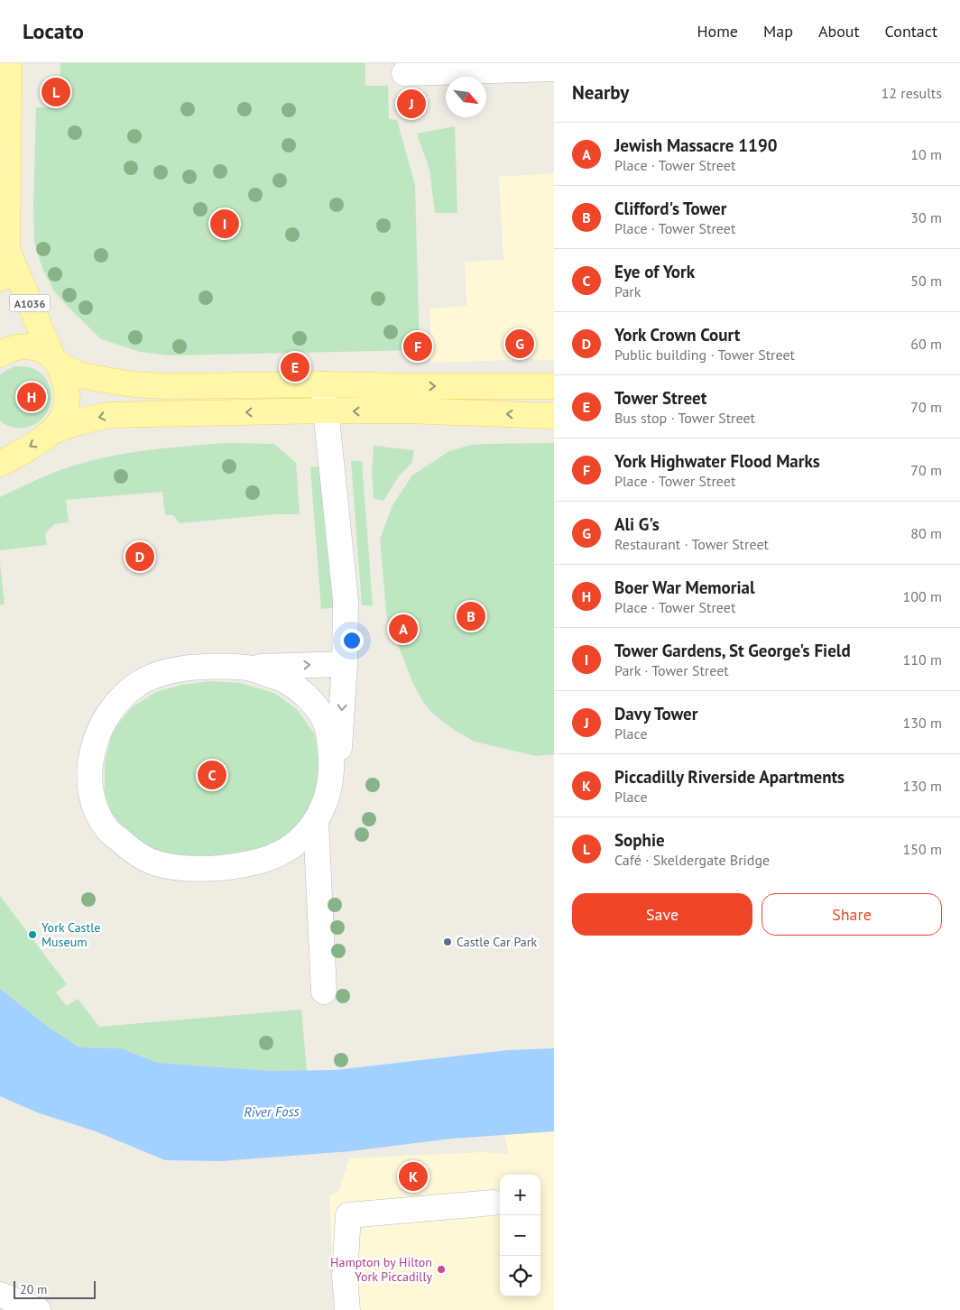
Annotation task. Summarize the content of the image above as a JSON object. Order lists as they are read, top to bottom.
{
  "streets": {
    "main road": ["A1036"]
  },
  "water": ["River Foss"],
  "places": ["York Castle Museum", "Castle Car Park", "Hampton by Hilton York Piccadilly"],
  "scale_bar": "20 m",
  "north": "bottom right",
  "page": {
    "header": "Locato",
    "nav": [
      "Home",
      "Map",
      "About",
      "Contact"
    ],
    "heading": ["Nearby", "12 results"],
    "pins": [
      "L",
      "J",
      "I",
      "G",
      "F",
      "E",
      "H",
      "D",
      "B",
      "A",
      "C",
      "K"
    ],
    "list": [
      {
        "mark": "A",
        "name": "Jewish Massacre 1190",
        "note": "Place · Tower Street",
        "value": "10 m"
      },
      {
        "mark": "B",
        "name": "Clifford's Tower",
        "note": "Place · Tower Street",
        "value": "30 m"
      },
      {
        "mark": "C",
        "name": "Eye of York",
        "note": "Park",
        "value": "50 m"
      },
      {
        "mark": "D",
        "name": "York Crown Court",
        "note": "Public building · Tower Street",
        "value": "60 m"
      },
      {
        "mark": "E",
        "name": "Tower Street",
        "note": "Bus stop · Tower Street",
        "value": "70 m"
      },
      {
        "mark": "F",
        "name": "York Highwater Flood Marks",
        "note": "Place · Tower Street",
        "value": "70 m"
      },
      {
        "mark": "G",
        "name": "Ali G's",
        "note": "Restaurant · Tower Street",
        "value": "80 m"
      },
      {
        "mark": "H",
        "name": "Boer War Memorial",
        "note": "Place · Tower Street",
        "value": "100 m"
      },
      {
        "mark": "I",
        "name": "Tower Gardens, St George's Field",
        "note": "Park · Tower Street",
        "value": "110 m"
      },
      {
        "mark": "J",
        "name": "Davy Tower",
        "note": "Place",
        "value": "130 m"
      },
      {
        "mark": "K",
        "name": "Piccadilly Riverside Apartments",
        "note": "Place",
        "value": "130 m"
      },
      {
        "mark": "L",
        "name": "Sophie",
        "note": "Café · Skeldergate Bridge",
        "value": "150 m"
      }
    ],
    "buttons": ["Save", "Share"],
    "map_buttons": ["+", "−"],
    "scale": "20 m"
  }
}
